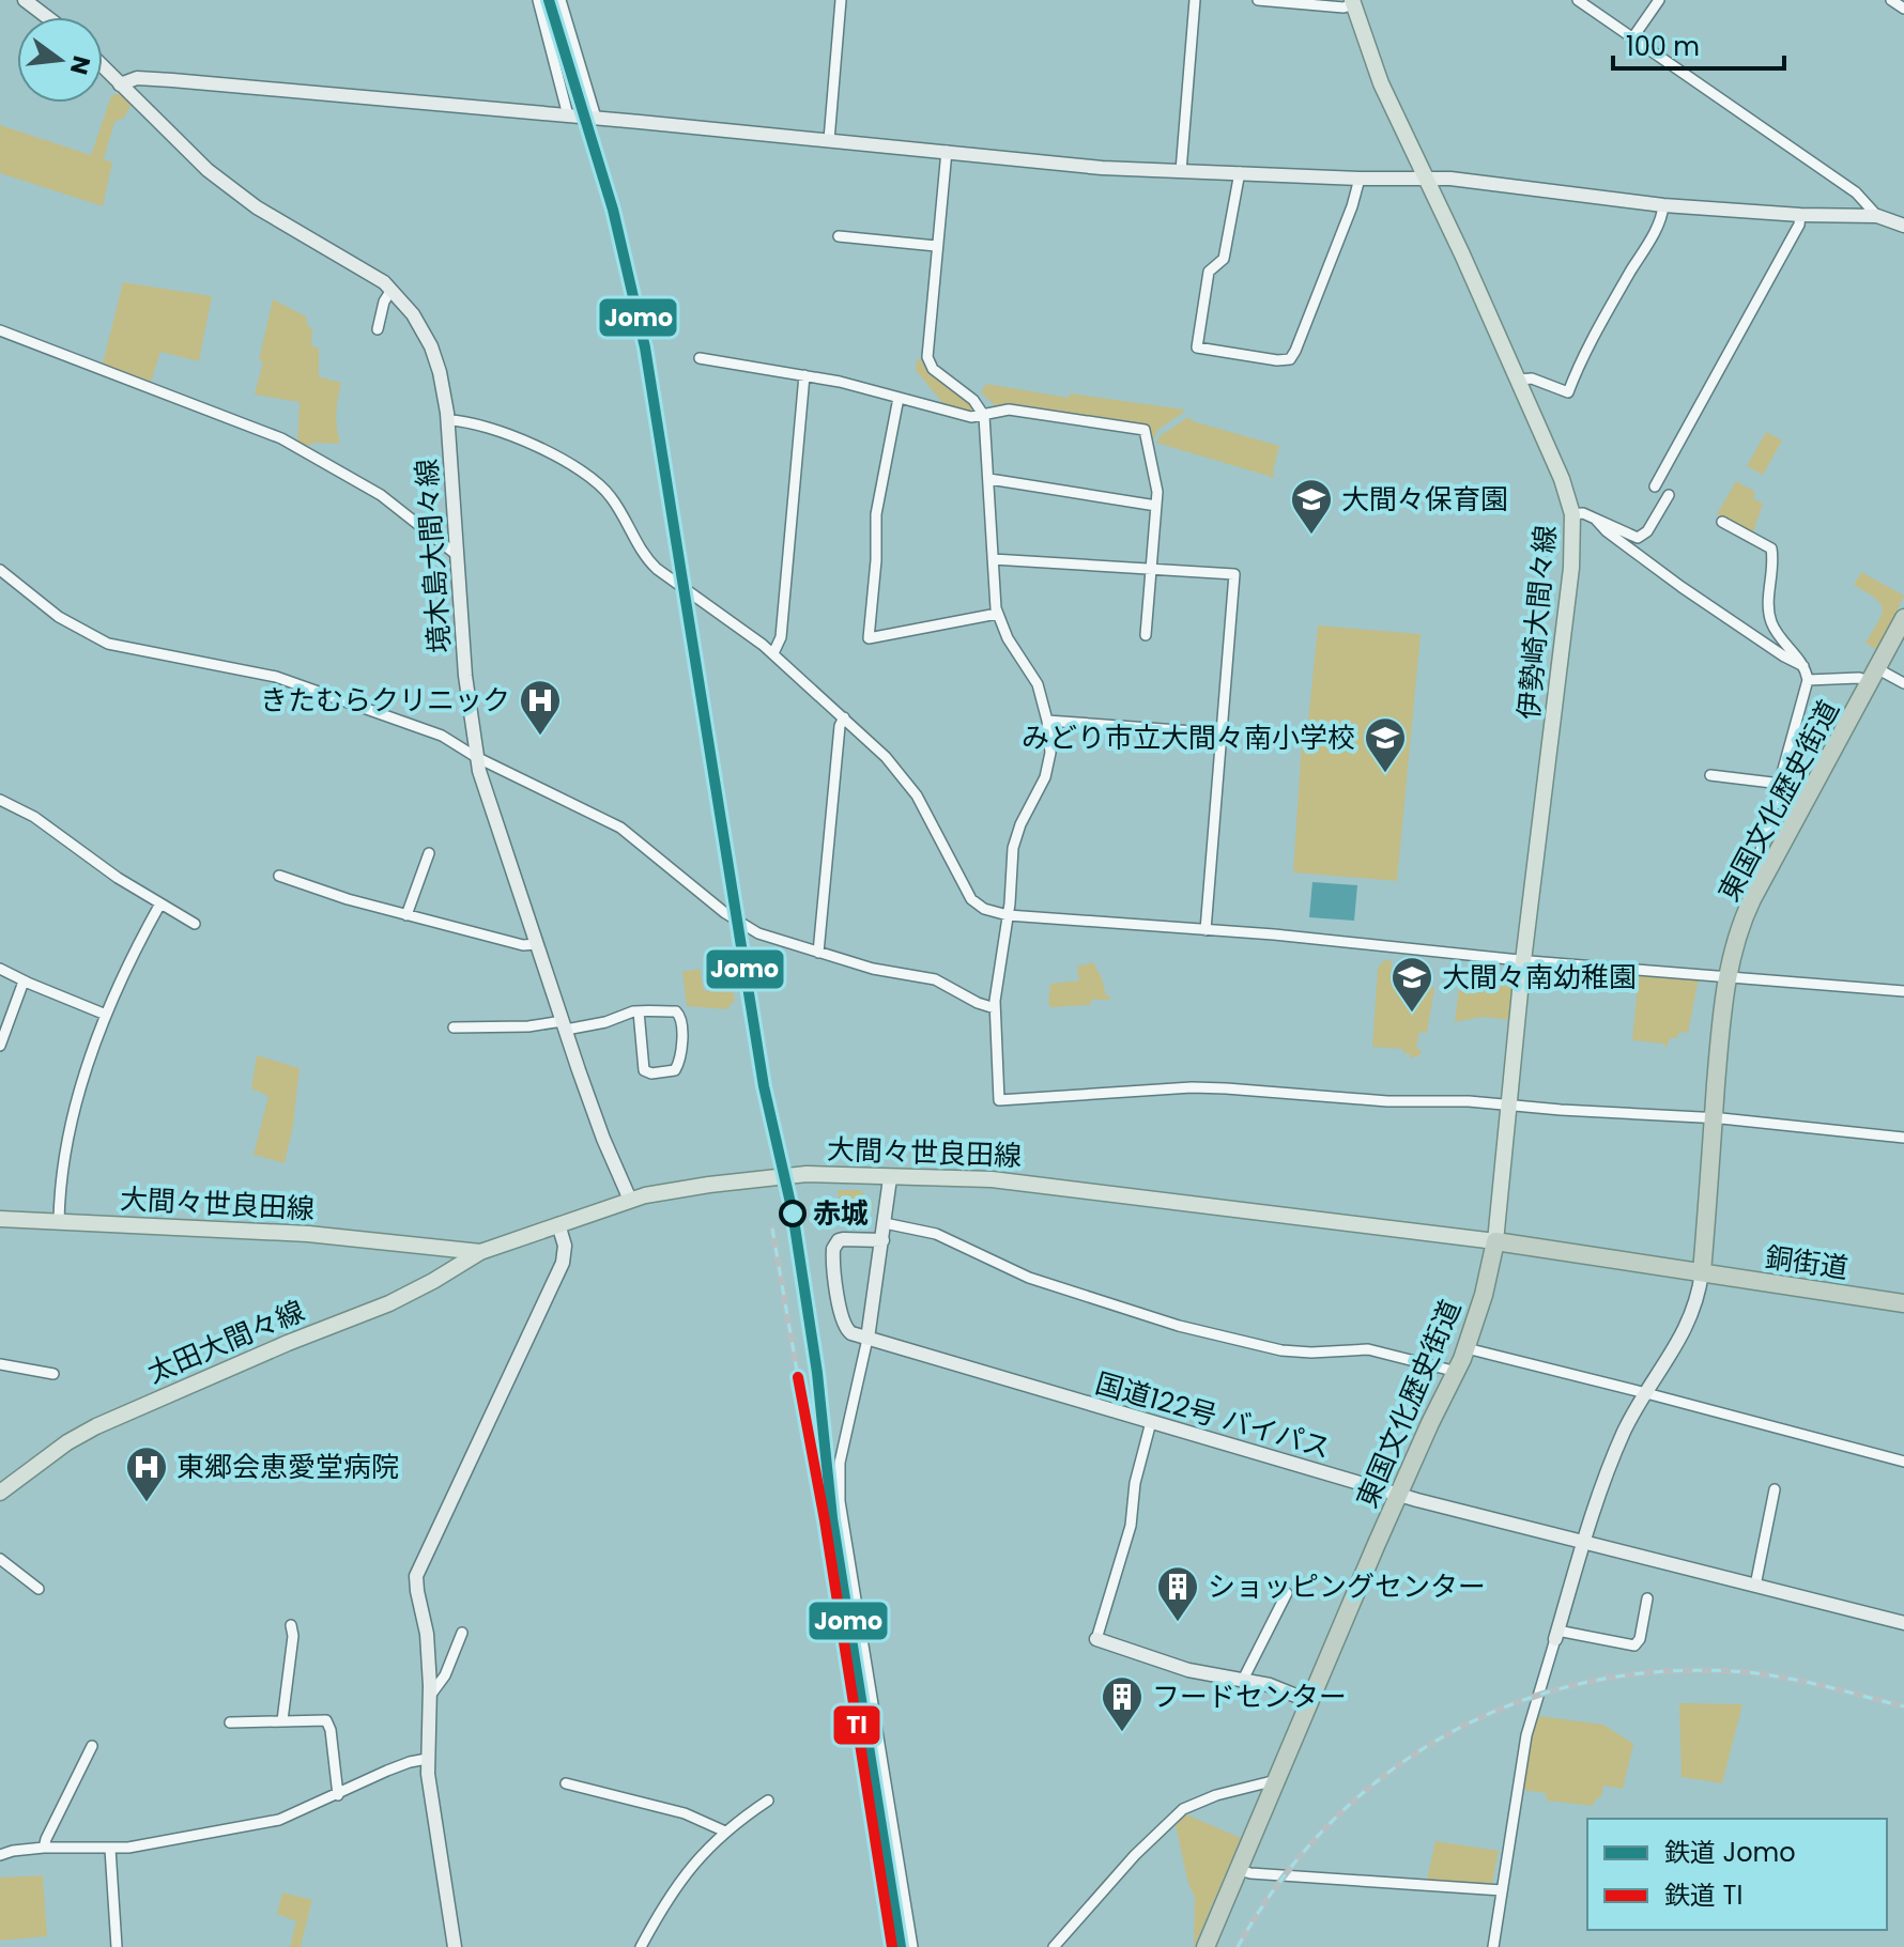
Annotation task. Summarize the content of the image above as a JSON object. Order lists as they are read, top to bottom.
{
  "streets": {
    "highway": ["東国文化歴史街道", "銅街道"],
    "main road": ["伊勢崎大間々線", "大間々世良田線", "太田大間々線"],
    "street": ["境木島大間々線", "国道122号 バイパス"]
  },
  "crossings": [
    ["境木島大間々線", "大間々世良田線"],
    ["伊勢崎大間々線", "東国文化歴史街道"],
    ["伊勢崎大間々線", "大間々世良田線"],
    ["東国文化歴史街道", "大間々世良田線"],
    ["東国文化歴史街道", "銅街道"],
    ["東国文化歴史街道", "国道122号 バイパス"],
    ["大間々世良田線", "太田大間々線"]
  ],
  "places": {
    "school or university": ["大間々保育園", "みどり市立大間々南小学校", "大間々南幼稚園"],
    "hospital": ["きたむらクリニック", "東郷会恵愛堂病院"],
    "other": ["赤城"],
    "building": ["ショッピングセンター", "フードセンター"]
  },
  "lines": ["rail line Jomo", "rail line TI"],
  "legend": ["鉄道 Jomo", "鉄道 TI"],
  "scale_bar": "100 m",
  "north": "right"
}
